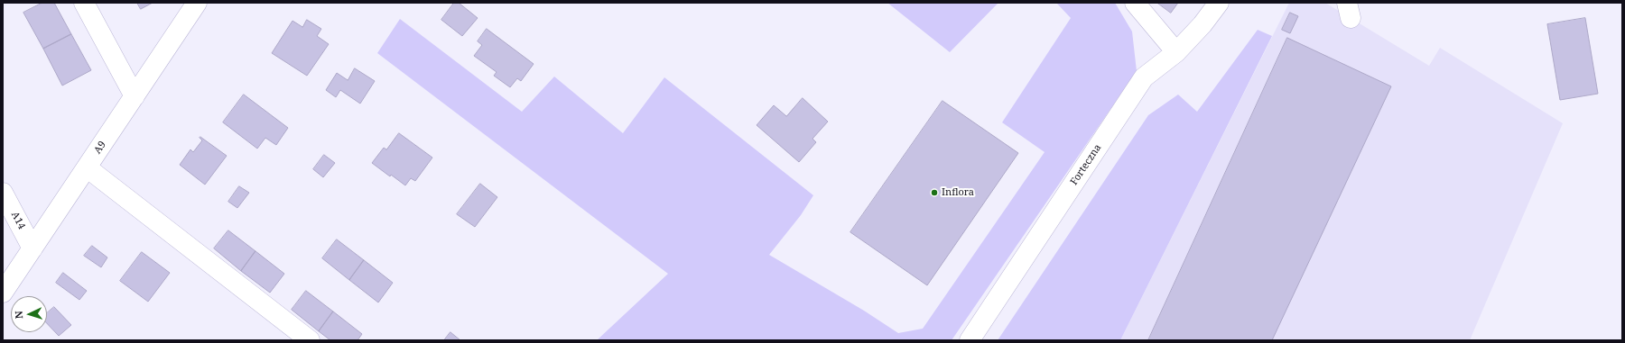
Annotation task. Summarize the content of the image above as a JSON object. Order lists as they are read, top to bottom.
{
  "streets": {
    "street": ["A9", "Forteczna", "A14"]
  },
  "crossings": [
    ["A9", "A14"]
  ],
  "places": ["Inflora"],
  "north": "left"
}
